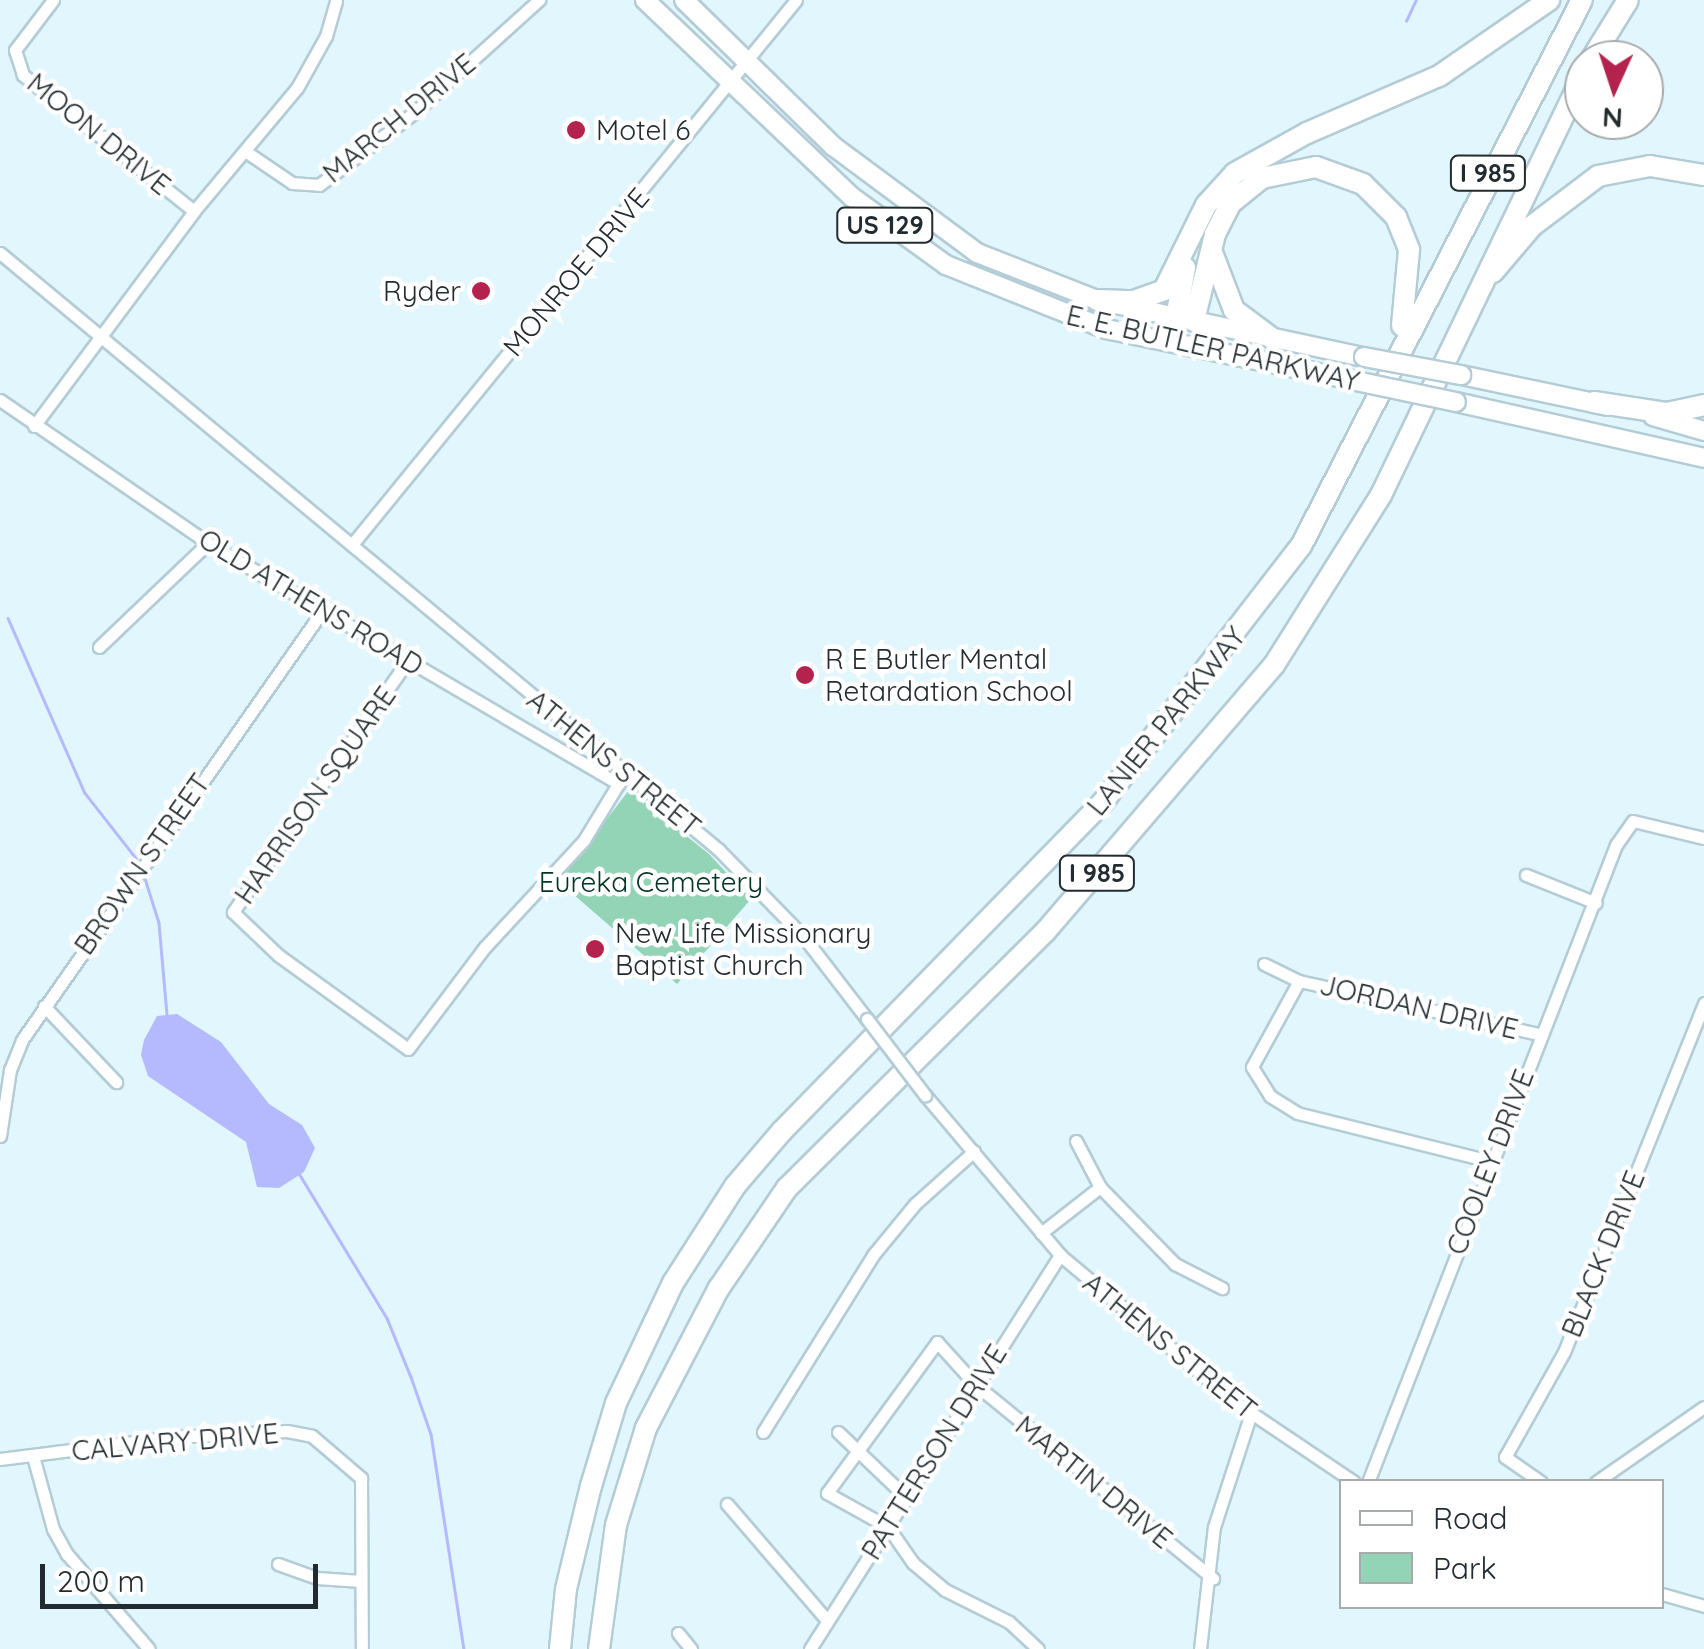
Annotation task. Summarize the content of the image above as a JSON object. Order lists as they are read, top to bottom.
{
  "streets": {
    "highway": [
      "I 985",
      "US 129",
      "E. E. BUTLER PARKWAY",
      "LANIER PARKWAY"
    ],
    "street": [
      "MARCH DRIVE",
      "MOON DRIVE",
      "MONROE DRIVE",
      "OLD ATHENS ROAD",
      "ATHENS STREET",
      "HARRISON SQUARE",
      "BROWN STREET",
      "JORDAN DRIVE",
      "COOLEY DRIVE",
      "BLACK DRIVE",
      "CALVARY DRIVE",
      "PATTERSON DRIVE",
      "MARTIN DRIVE"
    ]
  },
  "crossings": [
    ["US 129", "E. E. BUTLER PARKWAY"],
    ["MONROE DRIVE", "E. E. BUTLER PARKWAY"],
    ["MONROE DRIVE", "ATHENS STREET"],
    ["OLD ATHENS ROAD", "HARRISON SQUARE"],
    ["OLD ATHENS ROAD", "BROWN STREET"],
    ["ATHENS STREET", "PATTERSON DRIVE"],
    ["JORDAN DRIVE", "COOLEY DRIVE"],
    ["PATTERSON DRIVE", "MARTIN DRIVE"]
  ],
  "parks": ["Eureka Cemetery"],
  "places": [
    "Motel 6",
    "Ryder",
    "R E Butler Mental Retardation School",
    "New Life Missionary Baptist Church"
  ],
  "legend": ["Road", "Park"],
  "scale_bar": "200 m",
  "north": "bottom"
}
